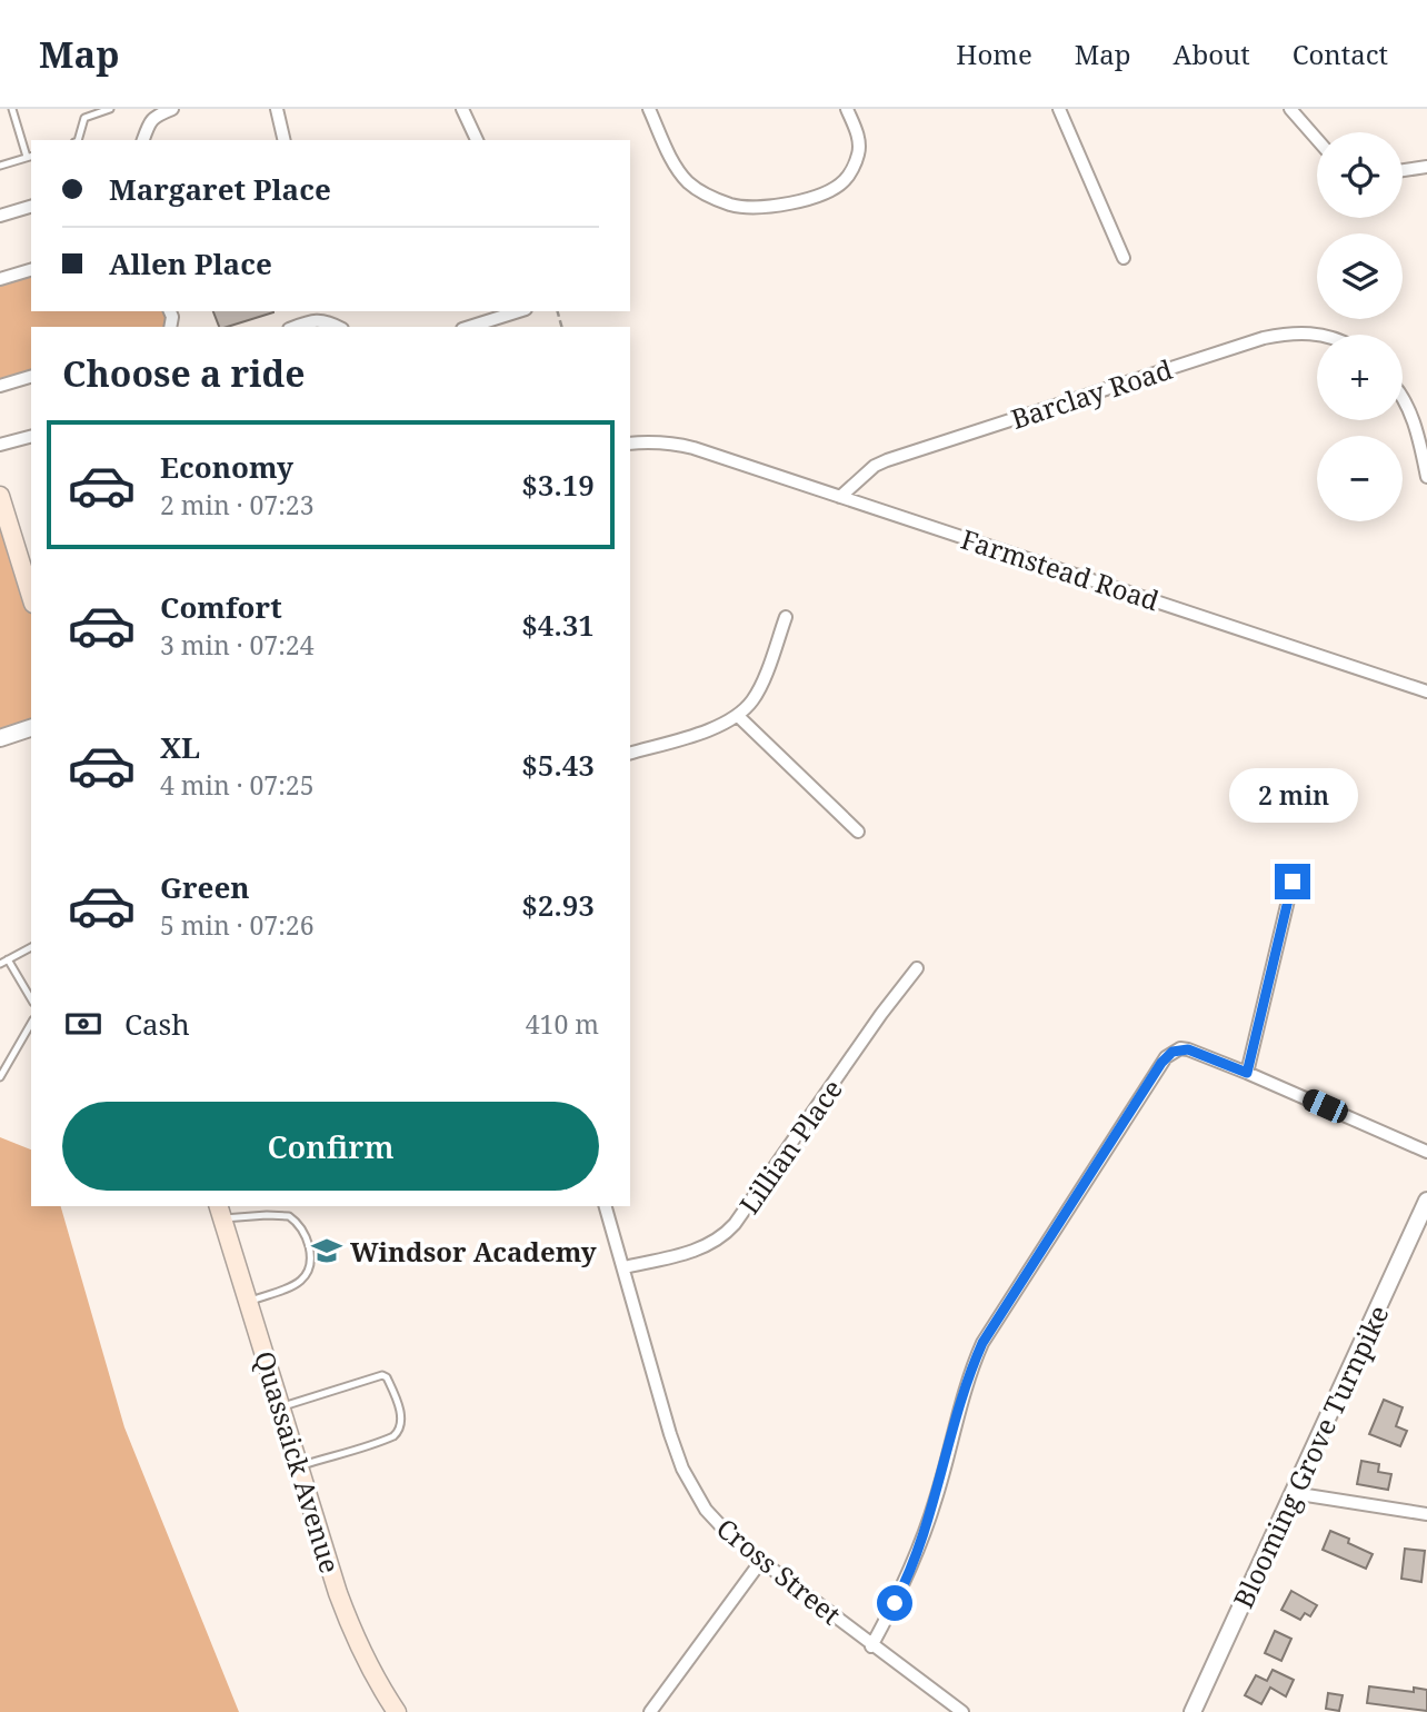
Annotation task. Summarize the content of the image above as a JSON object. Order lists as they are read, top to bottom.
{
  "streets": {
    "main road": ["Quassaick Avenue"],
    "street": [
      "Barclay Road",
      "Farmstead Road",
      "Lillian Place",
      "Blooming Grove Turnpike",
      "Cross Street"
    ]
  },
  "crossings": [
    ["Barclay Road", "Farmstead Road"],
    ["Lillian Place", "Cross Street"]
  ],
  "places": {
    "school or university": ["Windsor Academy"]
  },
  "page": {
    "header": "Map",
    "nav": [
      "Home",
      "Map",
      "About",
      "Contact"
    ],
    "map_buttons": ["+", "−"],
    "banner": ["Margaret Place", "Allen Place"],
    "heading": "Choose a ride",
    "list": [
      {
        "name": "Economy",
        "note": "2 min · 07:23",
        "value": "$3.19"
      },
      {
        "name": "Comfort",
        "note": "3 min · 07:24",
        "value": "$4.31"
      },
      {
        "name": "XL",
        "note": "4 min · 07:25",
        "value": "$5.43"
      },
      {
        "name": "Green",
        "note": "5 min · 07:26",
        "value": "$2.93"
      }
    ],
    "bubble": "2 min",
    "pay": ["Cash", "410 m"],
    "buttons": "Confirm"
  }
}
